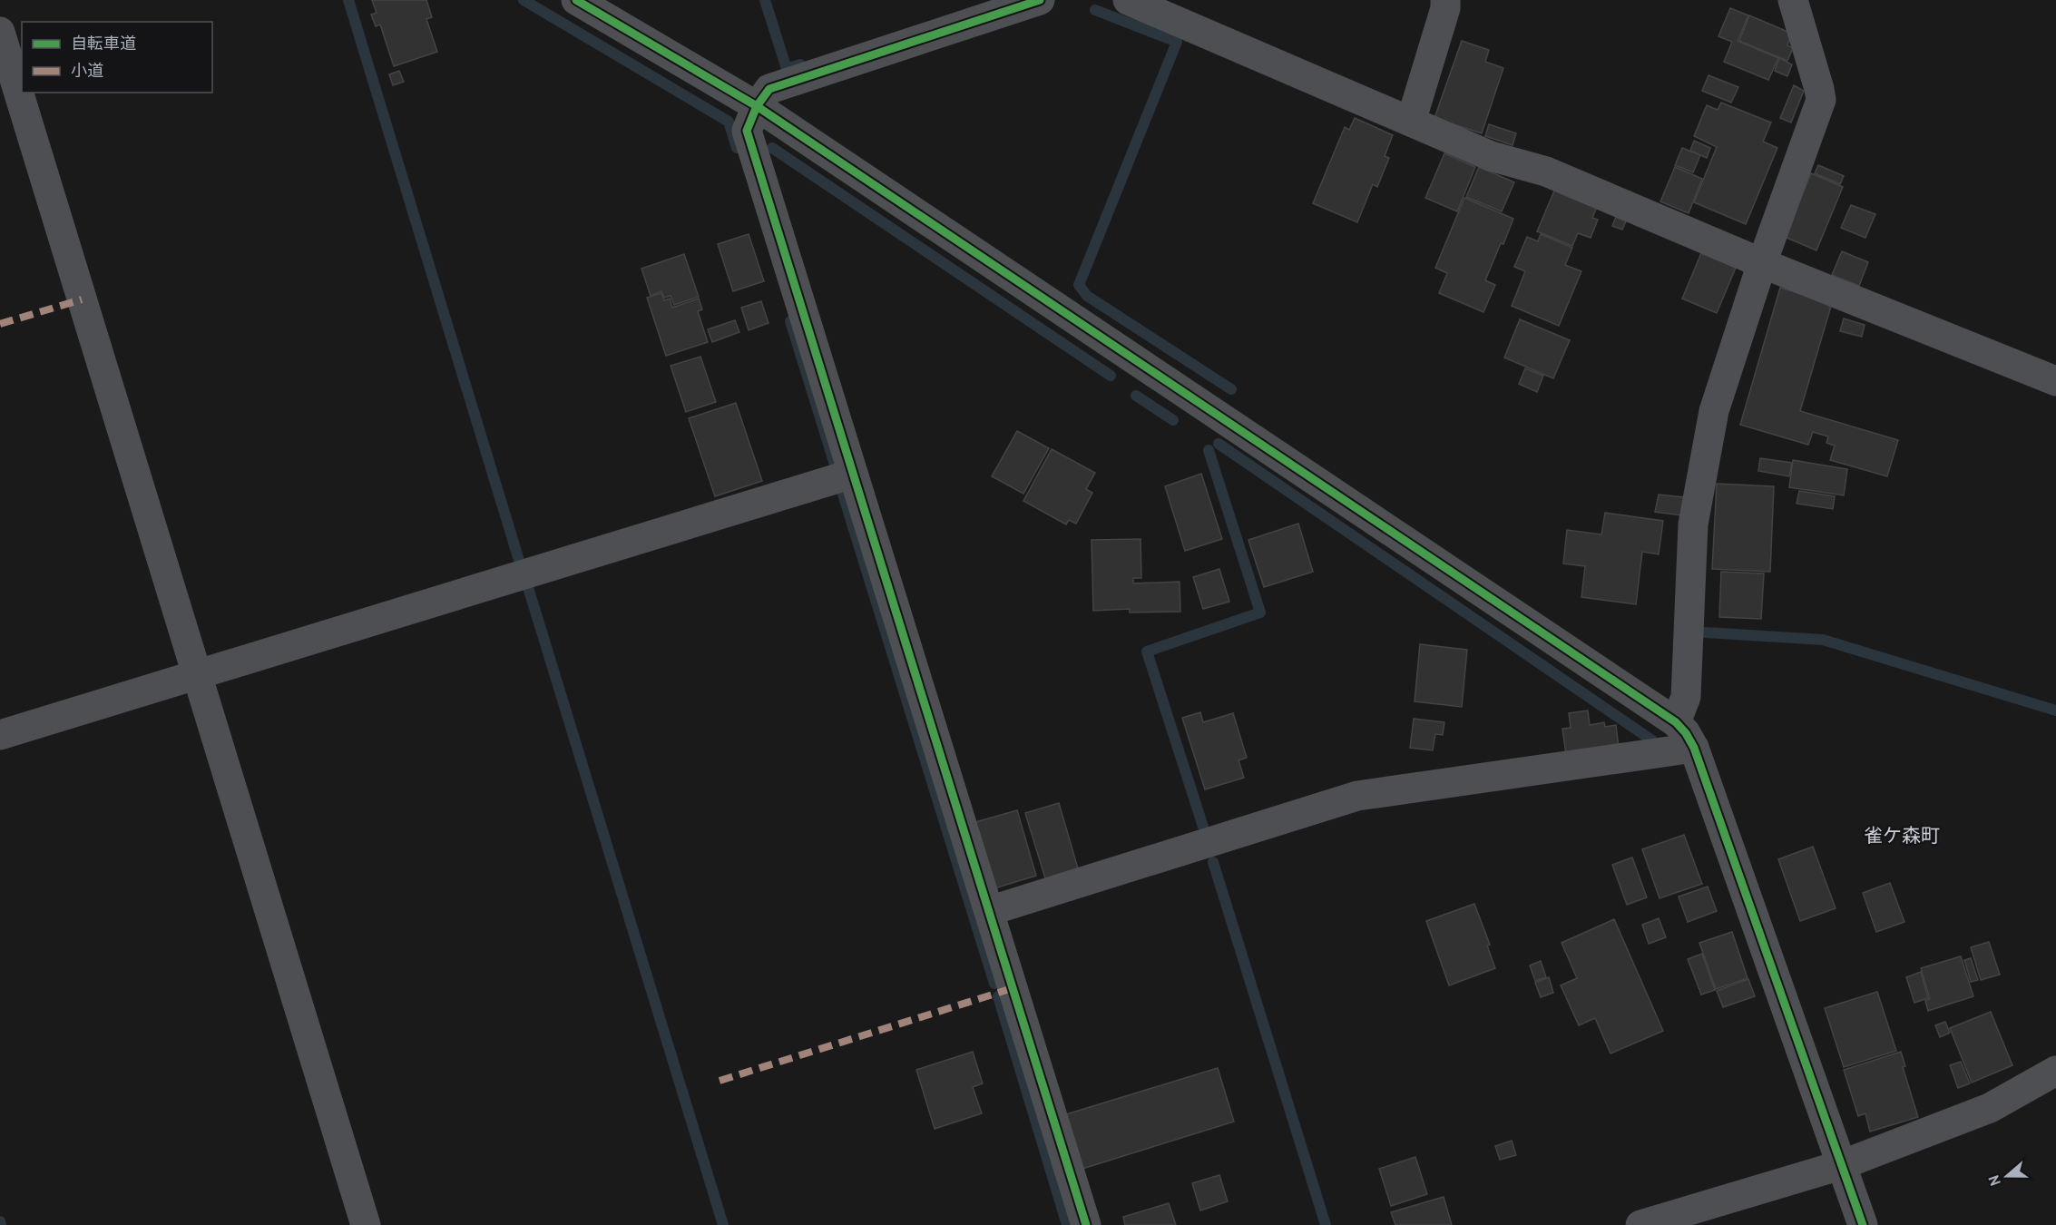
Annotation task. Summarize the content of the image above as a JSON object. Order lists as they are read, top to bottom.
{
  "districts": ["雀ケ森町"],
  "legend": ["自転車道", "小道"],
  "north": "left"
}
